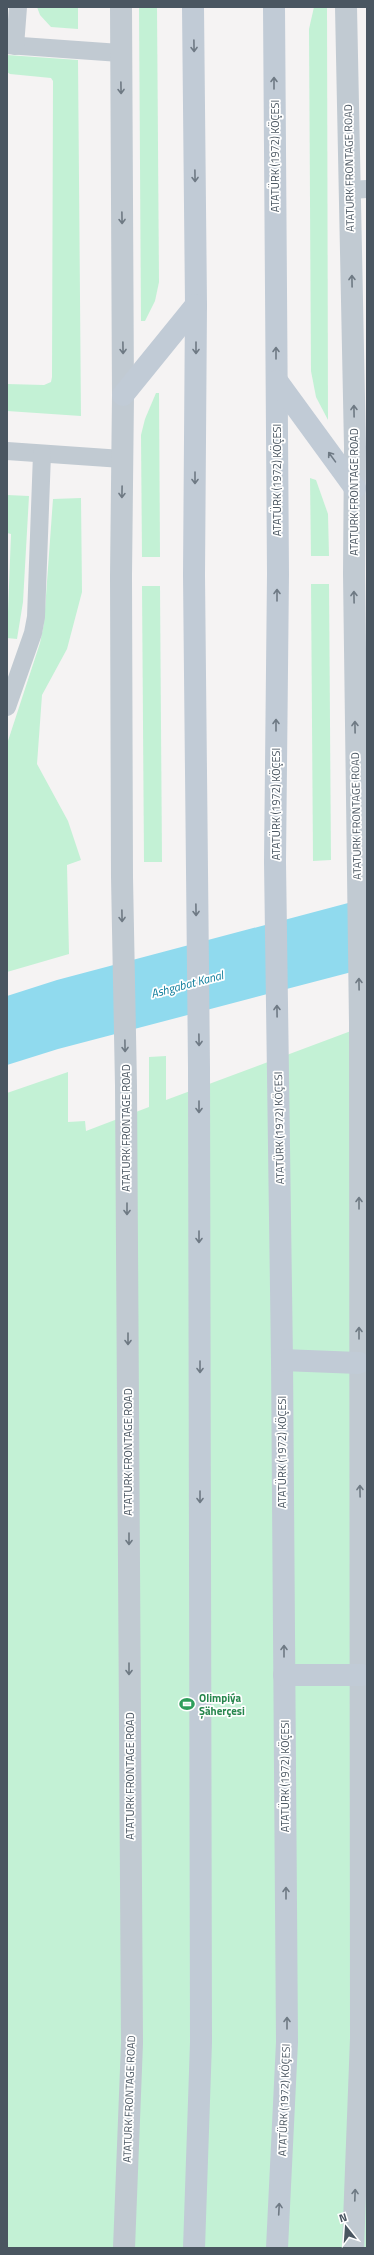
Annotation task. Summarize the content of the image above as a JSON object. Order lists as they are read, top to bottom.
{
  "streets": {
    "main road": ["ATATÜRK (1972) KÖÇESI"],
    "street": ["ATATURK FRONTAGE ROAD"]
  },
  "water": ["Ashgabat Kanal"],
  "places": {
    "sports": ["Olimpiýa Şäherçesi"]
  },
  "north": "top"
}
